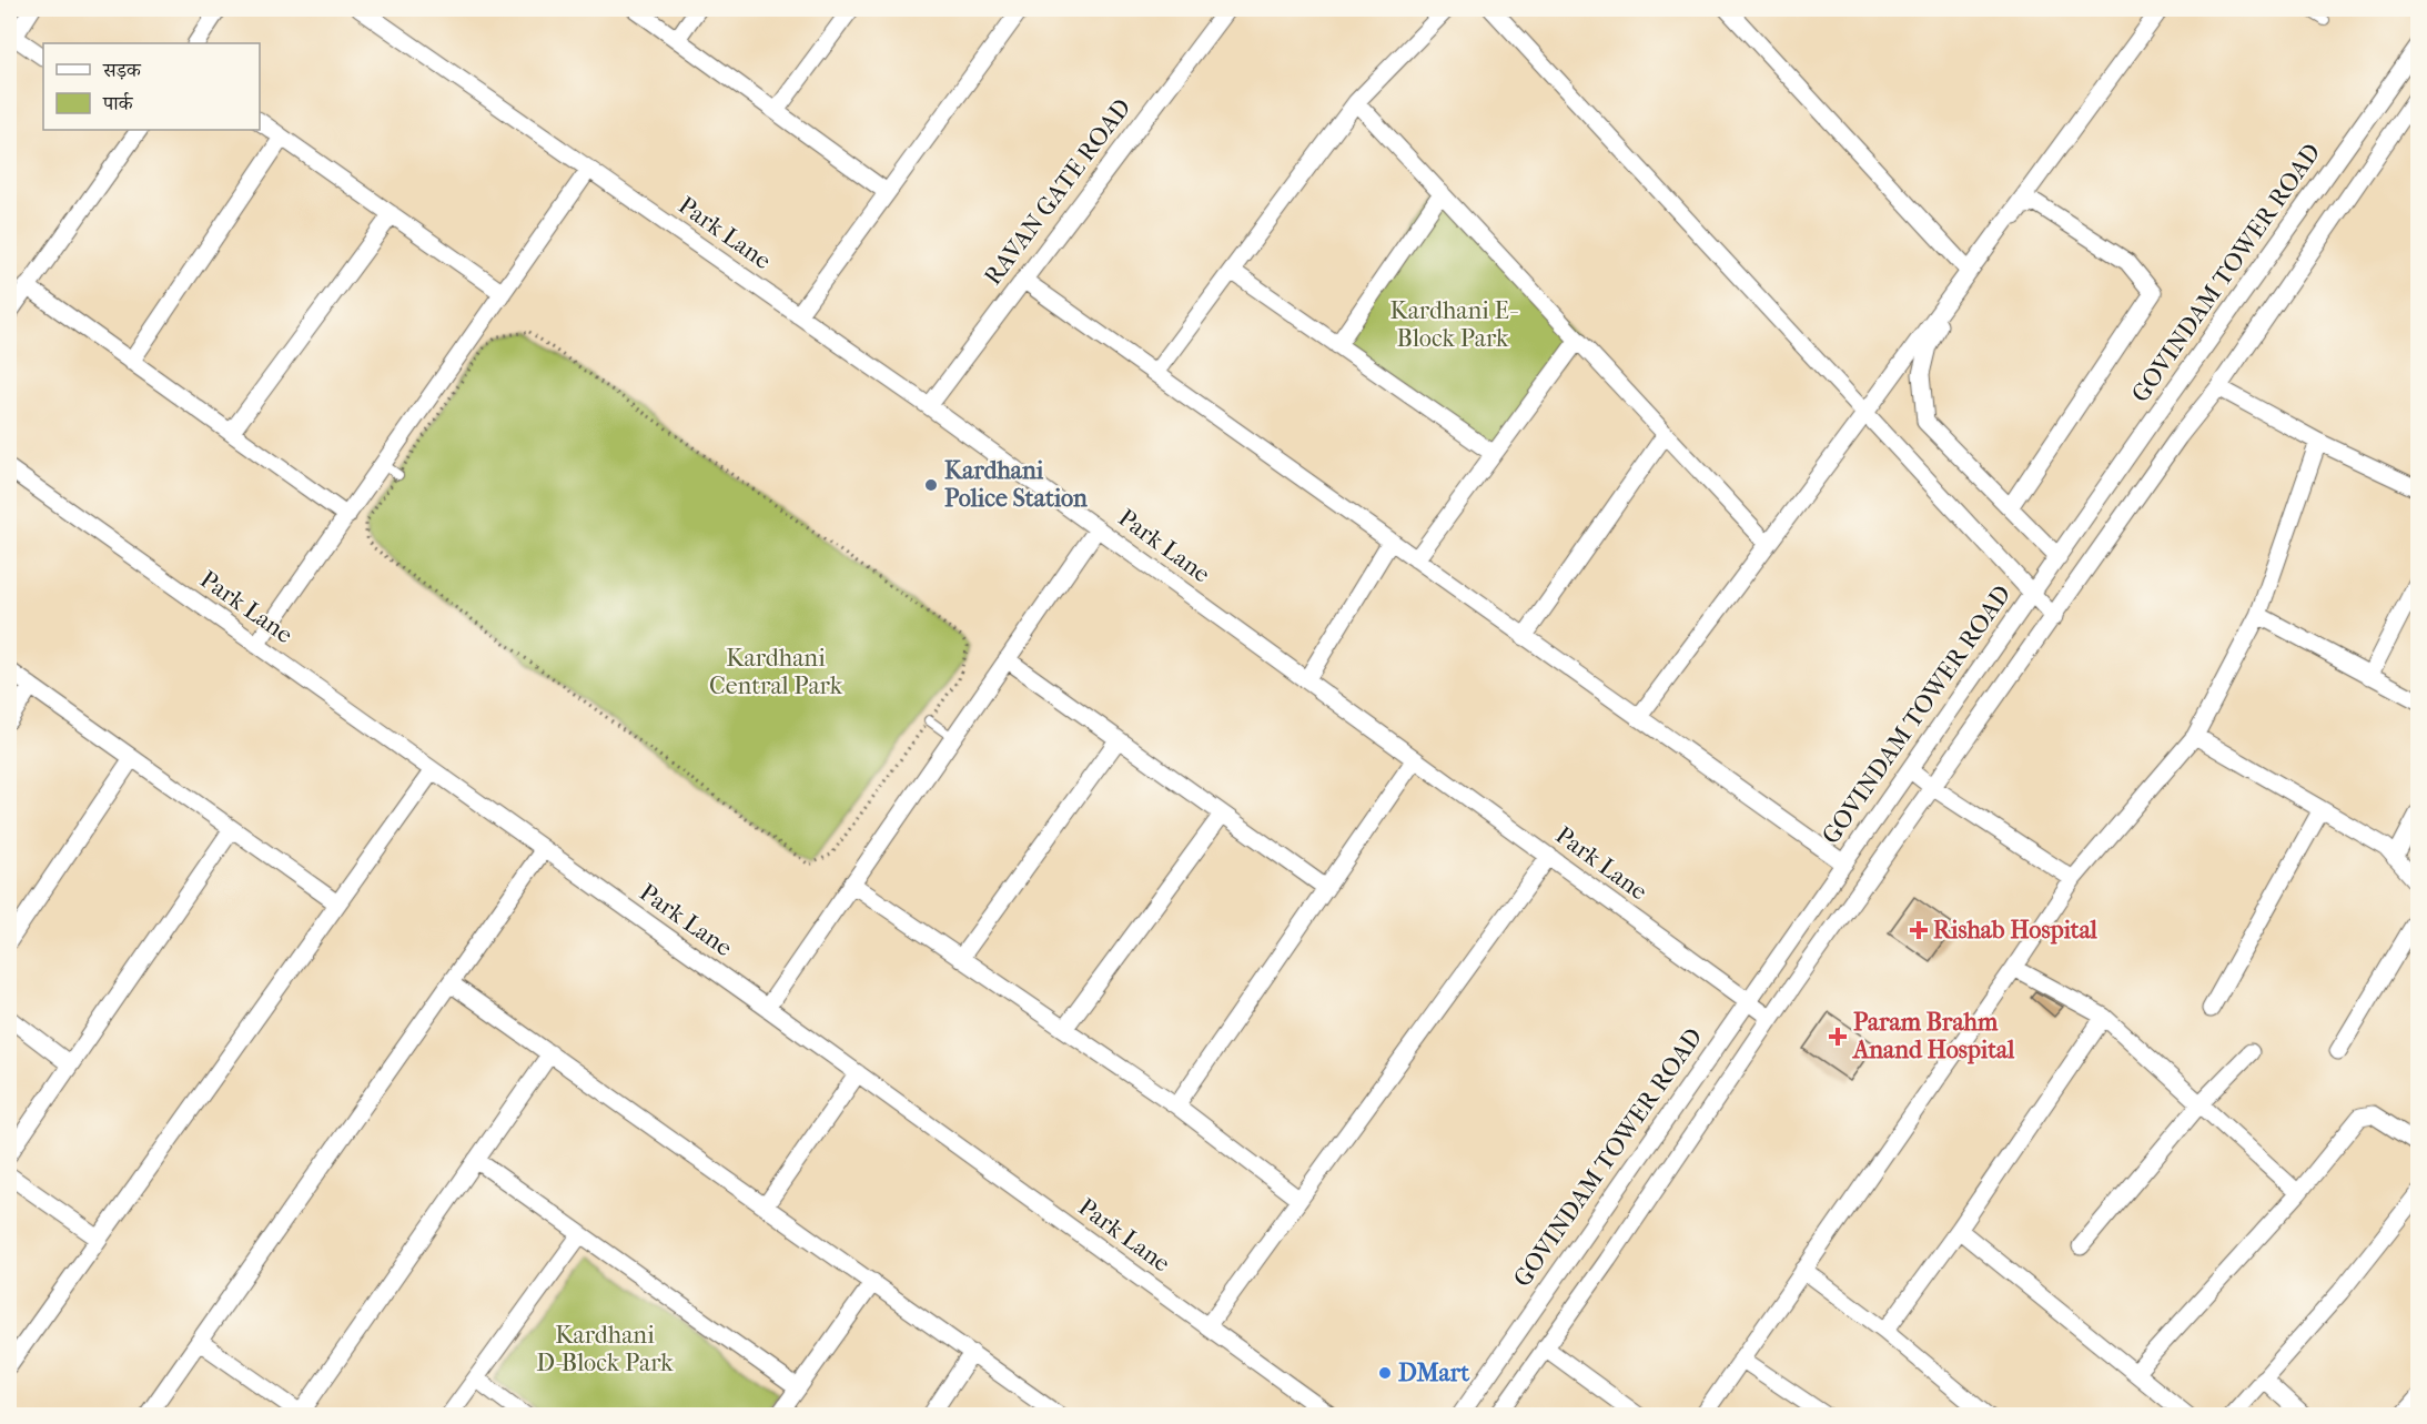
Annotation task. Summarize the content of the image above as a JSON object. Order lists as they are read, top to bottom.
{
  "streets": {
    "street": ["RAVAN GATE ROAD", "Park Lane", "GOVINDAM TOWER ROAD"]
  },
  "crossings": [
    ["RAVAN GATE ROAD", "Park Lane"],
    ["Park Lane", "GOVINDAM TOWER ROAD"]
  ],
  "parks": ["Kardhani E- Block Park", "Kardhani Central Park", "Kardhani D-Block Park"],
  "places": {
    "other": ["Kardhani Police Station", "DMart"],
    "health": ["Rishab Hospital", "Param Brahm Anand Hospital"]
  },
  "legend": ["सड़क", "पार्क"]
}
